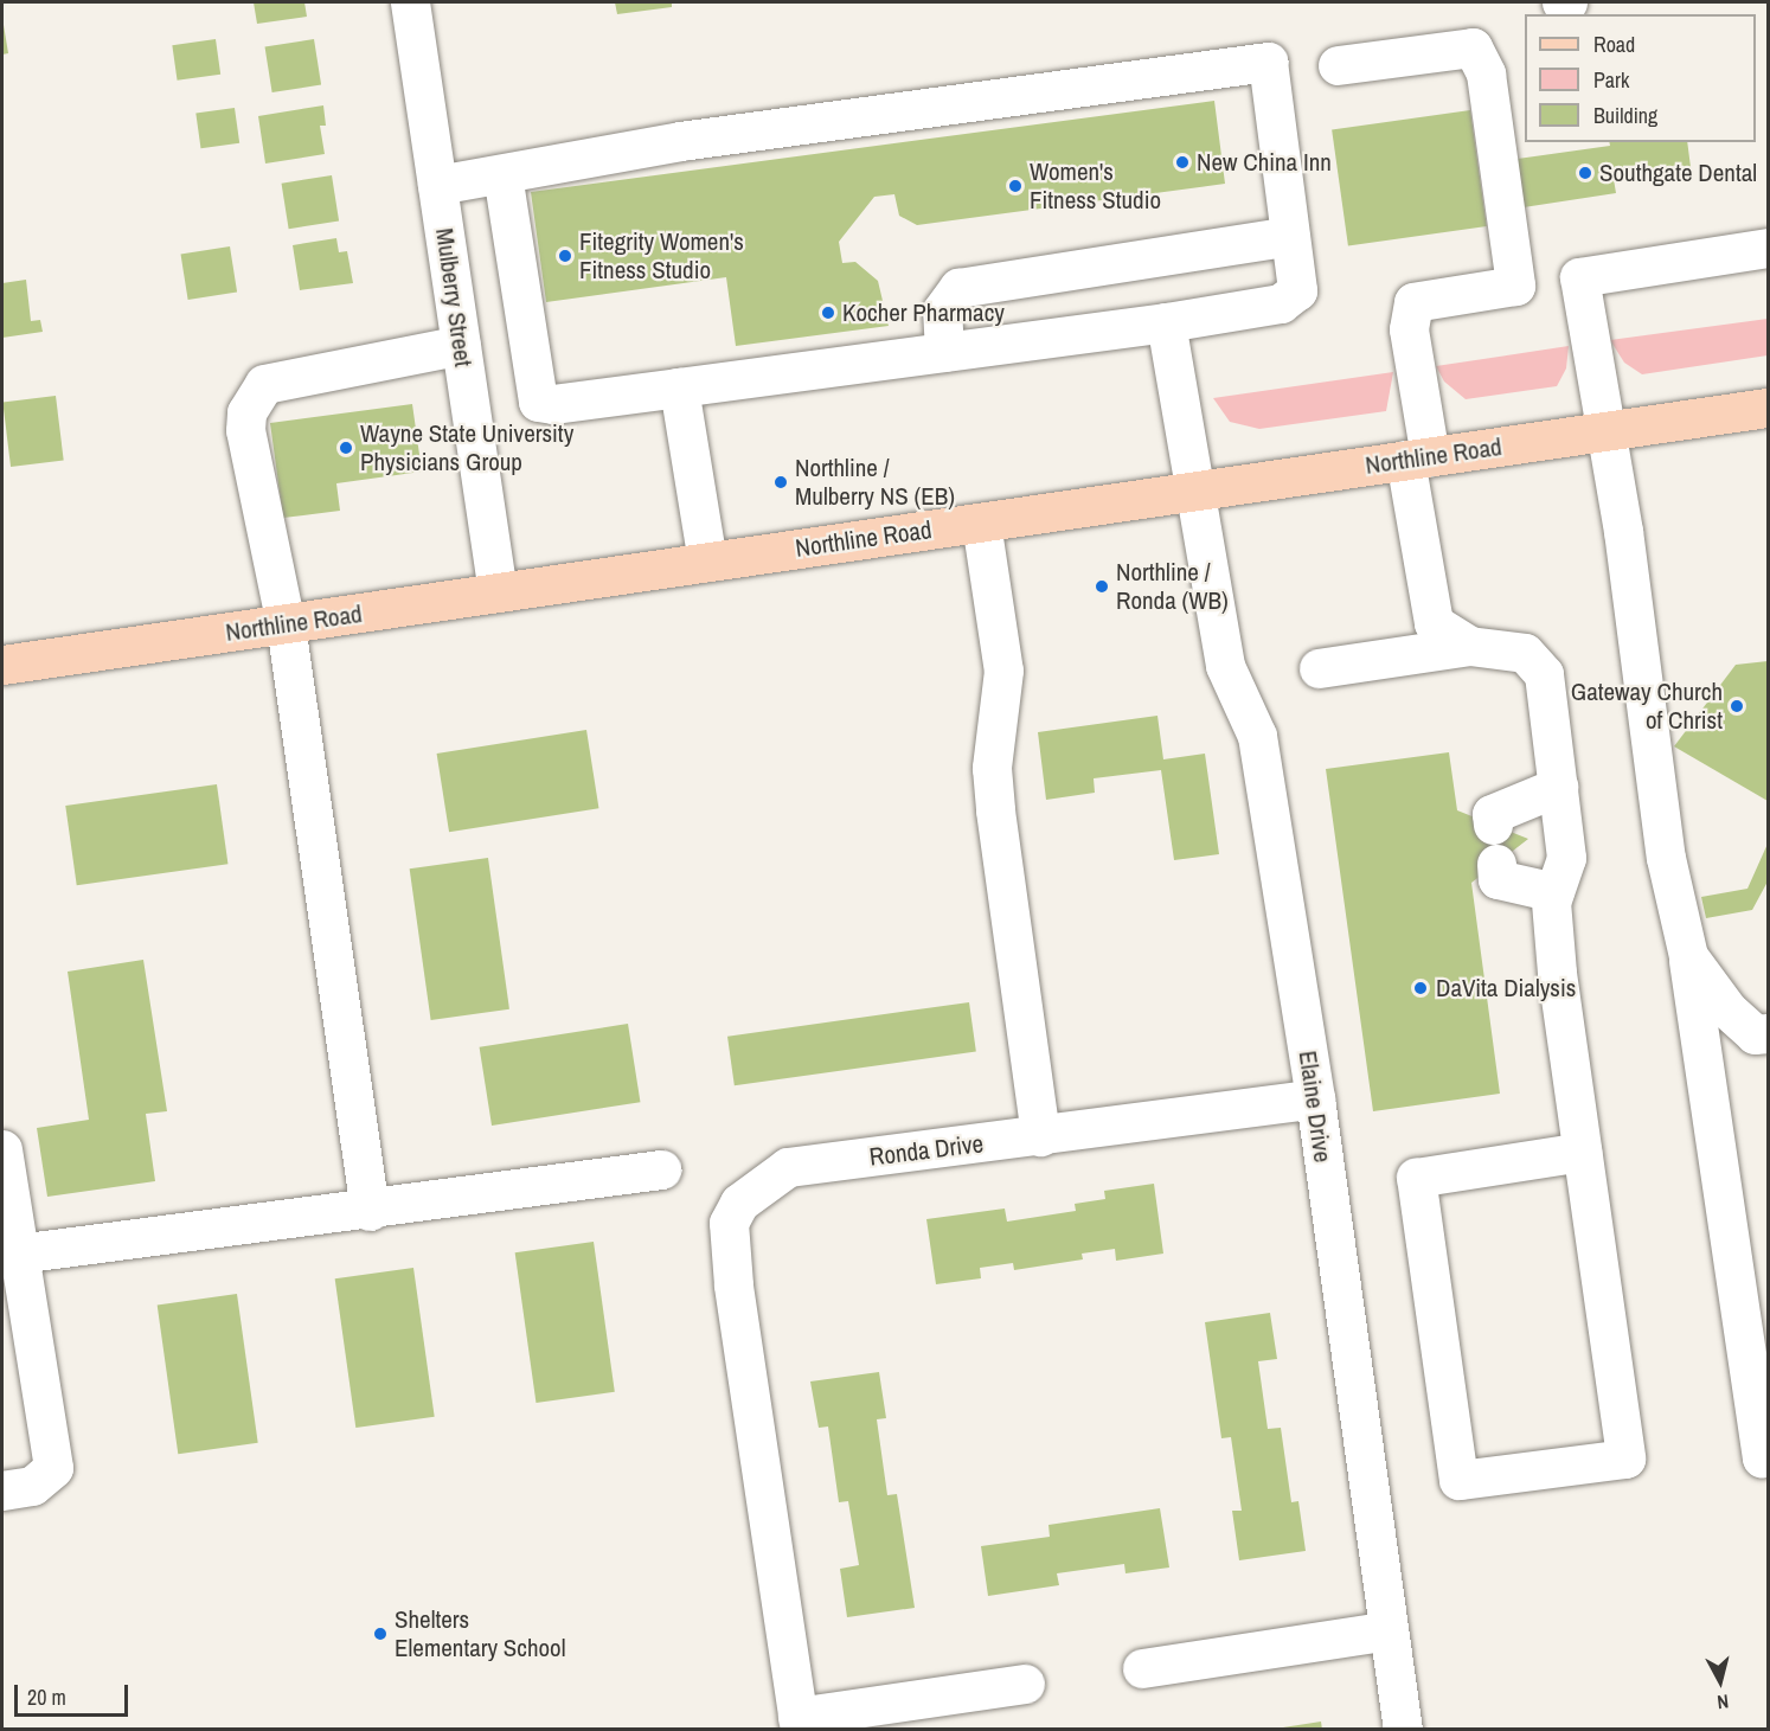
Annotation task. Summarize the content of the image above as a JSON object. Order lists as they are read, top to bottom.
{
  "streets": {
    "main road": ["Northline Road"],
    "street": ["Mulberry Street", "Elaine Drive", "Ronda Drive"]
  },
  "crossings": [
    ["Mulberry Street", "Northline Road"],
    ["Northline Road", "Elaine Drive"],
    ["Elaine Drive", "Ronda Drive"]
  ],
  "places": [
    "New China Inn",
    "Southgate Dental",
    "Women's Fitness Studio",
    "Fitegrity Women's Fitness Studio",
    "Kocher Pharmacy",
    "Wayne State University Physicians Group",
    "Northline / Mulberry NS (EB)",
    "Northline / Ronda (WB)",
    "Gateway Church of Christ",
    "DaVita Dialysis",
    "Shelters Elementary School"
  ],
  "legend": ["Road", "Park", "Building"],
  "scale_bar": "20 m",
  "north": "bottom"
}
